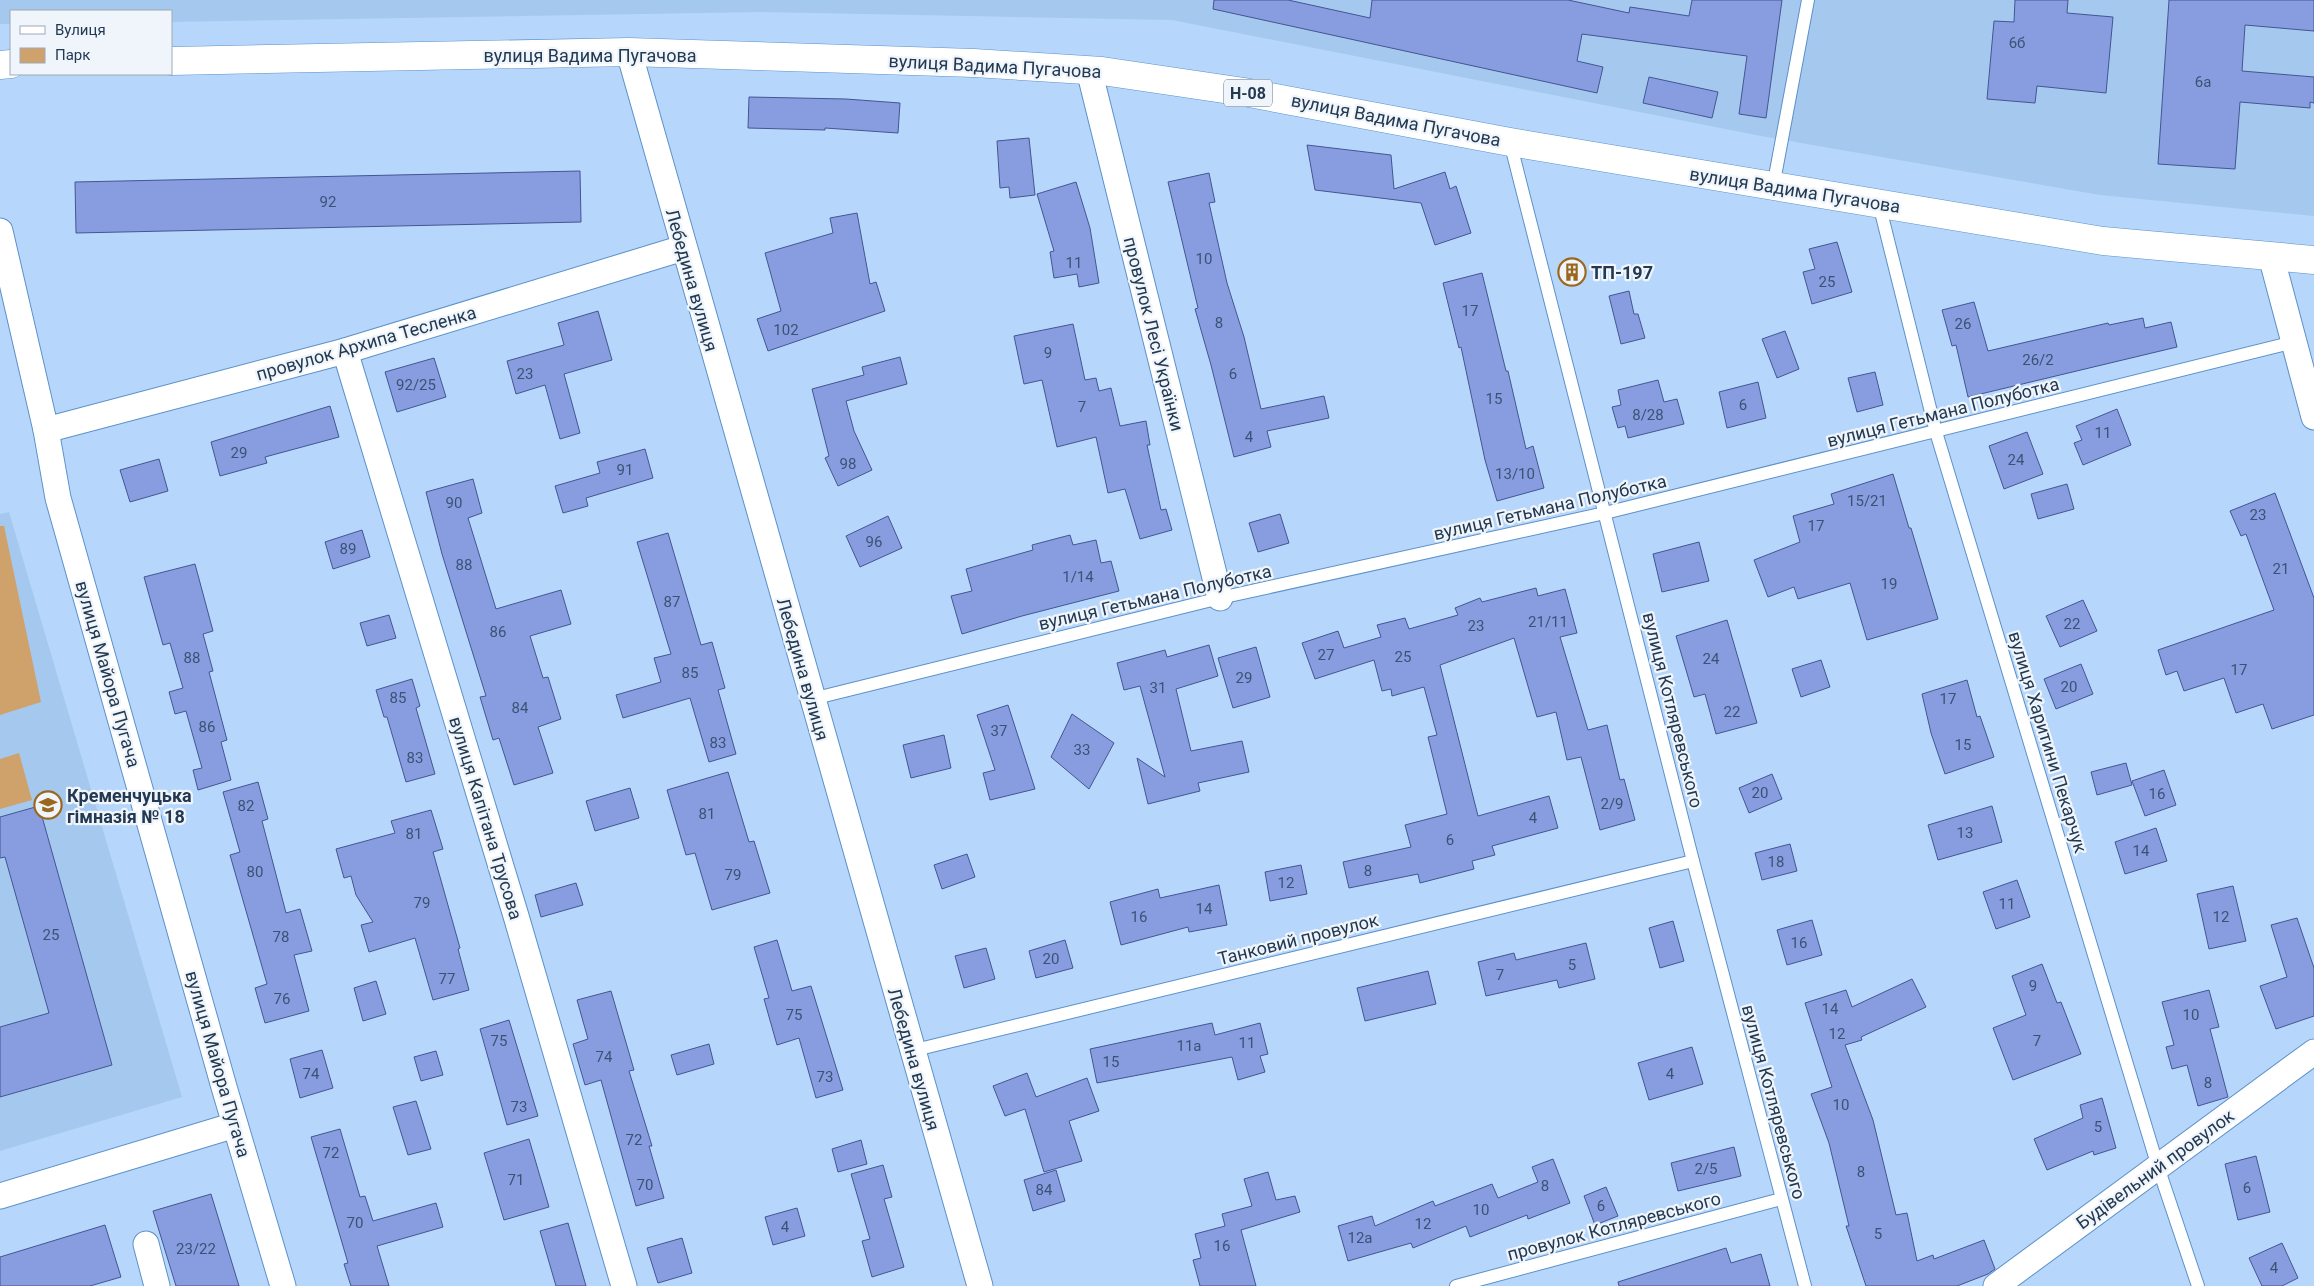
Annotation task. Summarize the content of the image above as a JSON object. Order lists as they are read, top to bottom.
{
  "streets": {
    "main road": ["вулиця Вадима Пугачова", "Н-08"],
    "street": [
      "Лебедина вулиця",
      "провулок Лесі Українки",
      "провулок Архипа Тесленка",
      "вулиця Майора Пугача",
      "вулиця Капітана Трусова",
      "Будівельний провулок"
    ],
    "lane": [
      "вулиця Гетьмана Полуботка",
      "вулиця Котляревського",
      "вулиця Харитини Пекарчук",
      "Танковий провулок",
      "провулок Котляревського"
    ]
  },
  "crossings": [
    ["вулиця Вадима Пугачова", "Лебедина вулиця"],
    ["вулиця Вадима Пугачова", "провулок Лесі Українки"],
    ["вулиця Вадима Пугачова", "вулиця Котляревського"],
    ["вулиця Вадима Пугачова", "вулиця Харитини Пекарчук"],
    ["Лебедина вулиця", "провулок Архипа Тесленка"],
    ["Лебедина вулиця", "вулиця Гетьмана Полуботка"],
    ["Лебедина вулиця", "Танковий провулок"],
    ["провулок Лесі Українки", "вулиця Гетьмана Полуботка"],
    ["провулок Архипа Тесленка", "вулиця Майора Пугача"],
    ["провулок Архипа Тесленка", "вулиця Капітана Трусова"],
    ["вулиця Гетьмана Полуботка", "вулиця Котляревського"],
    ["вулиця Гетьмана Полуботка", "вулиця Харитини Пекарчук"],
    ["вулиця Котляревського", "Танковий провулок"],
    ["вулиця Котляревського", "провулок Котляревського"],
    ["вулиця Харитини Пекарчук", "Будівельний провулок"]
  ],
  "places": {
    "building": ["ТП-197"],
    "school or university": ["Кременчуцька гімназія № 18"]
  },
  "house_numbers": [
    "6б",
    "6а",
    "92",
    "10",
    "11",
    "25",
    "17",
    "8",
    "26",
    "102",
    "9",
    "26/2",
    "23",
    "6",
    "92/25",
    "15",
    "6",
    "7",
    "8/28",
    "11",
    "4",
    "29",
    "24",
    "98",
    "91",
    "13/10",
    "15/21",
    "90",
    "23",
    "17",
    "96",
    "89",
    "88",
    "21",
    "1/14",
    "19",
    "87",
    "21/11",
    "22",
    "23",
    "86",
    "27",
    "25",
    "88",
    "24",
    "17",
    "85",
    "29",
    "20",
    "31",
    "85",
    "17",
    "84",
    "22",
    "86",
    "37",
    "83",
    "15",
    "33",
    "83",
    "20",
    "16",
    "2/9",
    "82",
    "81",
    "4",
    "13",
    "81",
    "6",
    "14",
    "18",
    "8",
    "80",
    "79",
    "12",
    "79",
    "11",
    "14",
    "16",
    "12",
    "25",
    "78",
    "16",
    "20",
    "5",
    "7",
    "77",
    "9",
    "76",
    "14",
    "75",
    "10",
    "12",
    "75",
    "7",
    "11",
    "11а",
    "74",
    "15",
    "74",
    "4",
    "73",
    "8",
    "10",
    "73",
    "5",
    "72",
    "72",
    "2/5",
    "8",
    "71",
    "70",
    "8",
    "6",
    "84",
    "6",
    "10",
    "70",
    "12",
    "4",
    "5",
    "12а",
    "16",
    "23/22",
    "4"
  ],
  "legend": ["Вулиця", "Парк"]
}
